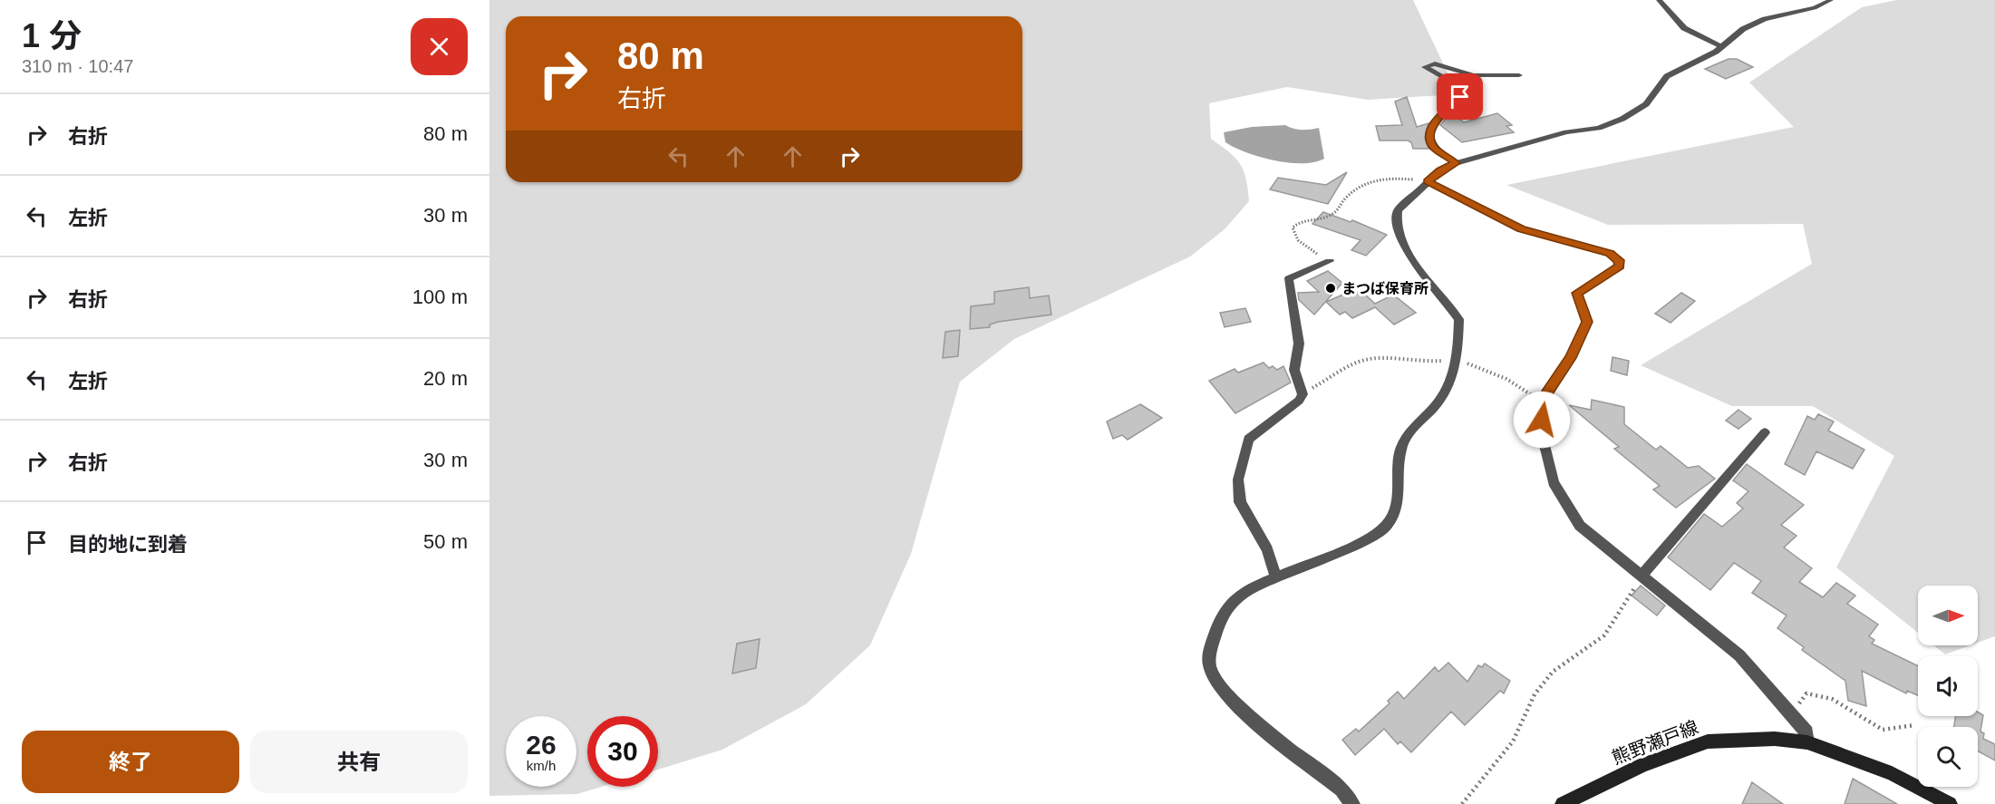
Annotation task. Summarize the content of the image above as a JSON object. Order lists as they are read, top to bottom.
{
  "streets": {
    "main road": ["熊野瀬戸線"]
  },
  "places": ["まつば保育所"],
  "north": "right",
  "page": {
    "heading": ["1 分", "310 m · 10:47"],
    "turn": ["80 m", "右折"],
    "list": [
      {
        "name": "右折",
        "value": "80 m"
      },
      {
        "name": "左折",
        "value": "30 m"
      },
      {
        "name": "右折",
        "value": "100 m"
      },
      {
        "name": "左折",
        "value": "20 m"
      },
      {
        "name": "右折",
        "value": "30 m"
      },
      {
        "name": "目的地に到着",
        "value": "50 m"
      }
    ],
    "speed": "26 km/h",
    "limit": "30",
    "buttons": ["終了", "共有"]
  }
}
